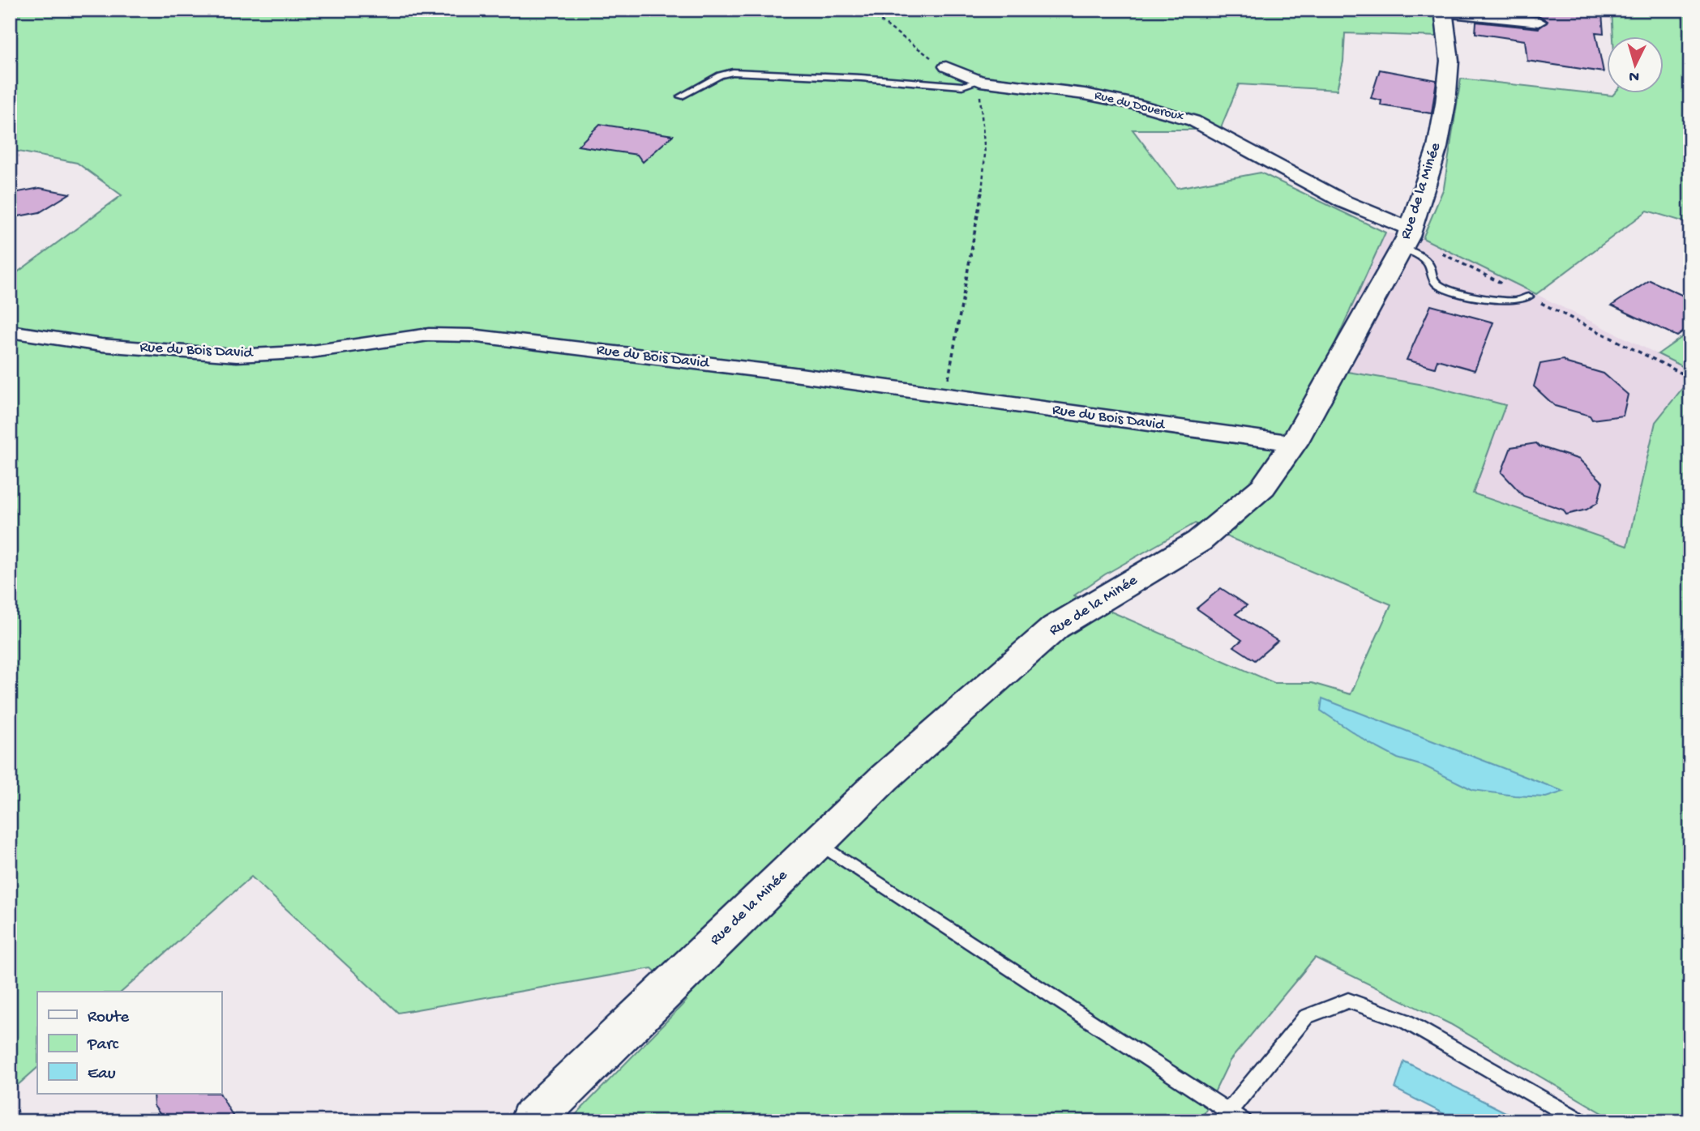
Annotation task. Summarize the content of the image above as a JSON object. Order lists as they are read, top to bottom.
{
  "streets": {
    "street": ["Rue du Doueroux", "Rue de la Minée", "Rue du Bois David"]
  },
  "crossings": [
    ["Rue du Doueroux", "Rue de la Minée"],
    ["Rue de la Minée", "Rue du Bois David"]
  ],
  "legend": ["Route", "Parc", "Eau"],
  "north": "bottom"
}
